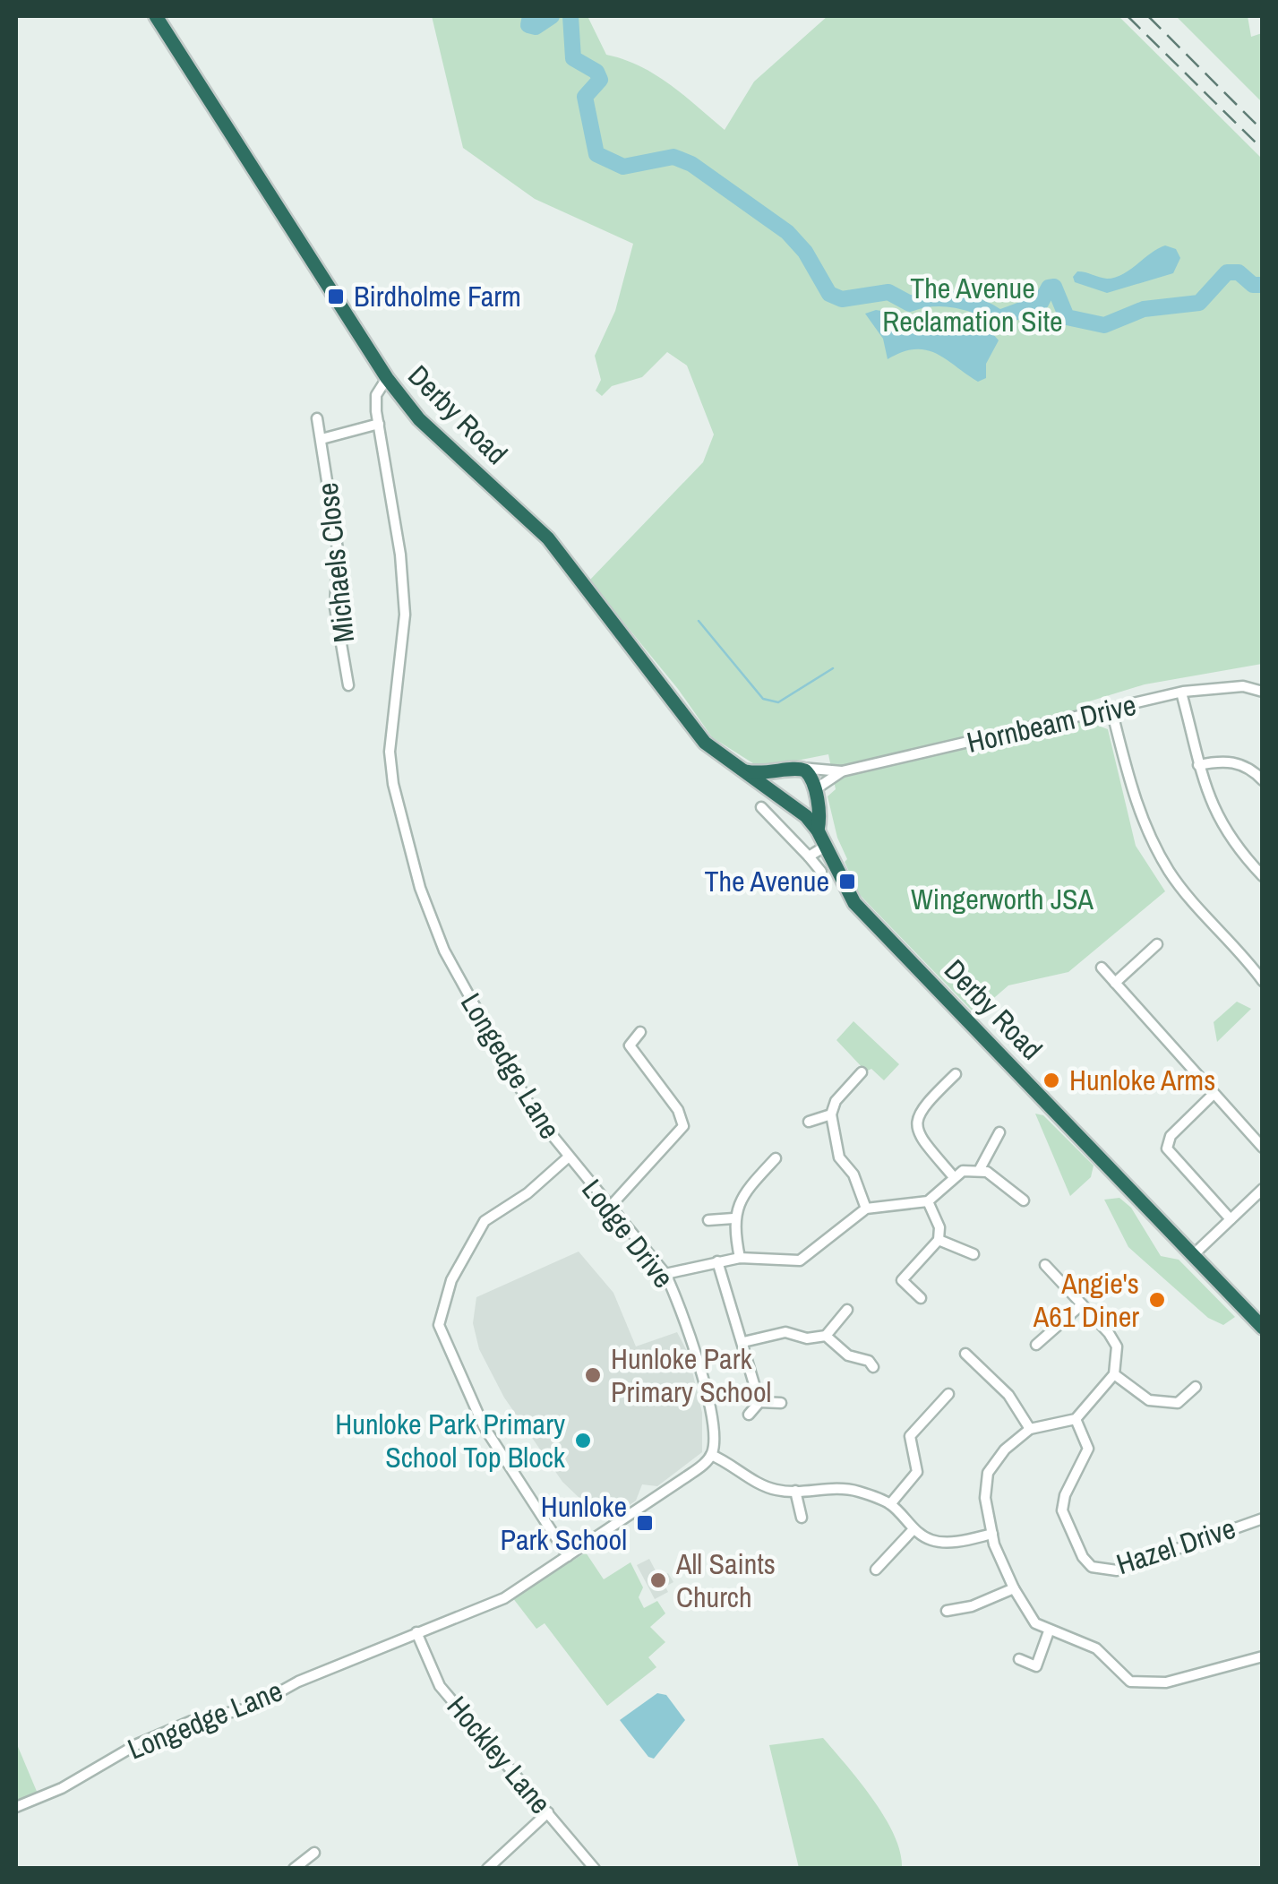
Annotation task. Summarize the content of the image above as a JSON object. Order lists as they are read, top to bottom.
{
  "streets": {
    "highway": ["Derby Road"],
    "street": [
      "Michaels Close",
      "Hornbeam Drive",
      "Longedge Lane",
      "Lodge Drive",
      "Hazel Drive",
      "Hockley Lane"
    ]
  },
  "crossings": [
    ["Derby Road", "Hornbeam Drive"],
    ["Derby Road", "Longedge Lane"],
    ["Longedge Lane", "Lodge Drive"],
    ["Longedge Lane", "Hockley Lane"]
  ],
  "parks": ["The Avenue Reclamation Site", "Wingerworth JSA"],
  "places": {
    "transit": ["Birdholme Farm", "The Avenue", "Hunloke Park School"],
    "other": [
      "Hunloke Arms",
      "Angie's A61 Diner",
      "Hunloke Park Primary School",
      "Hunloke Park Primary School Top Block",
      "All Saints Church"
    ]
  }
}
